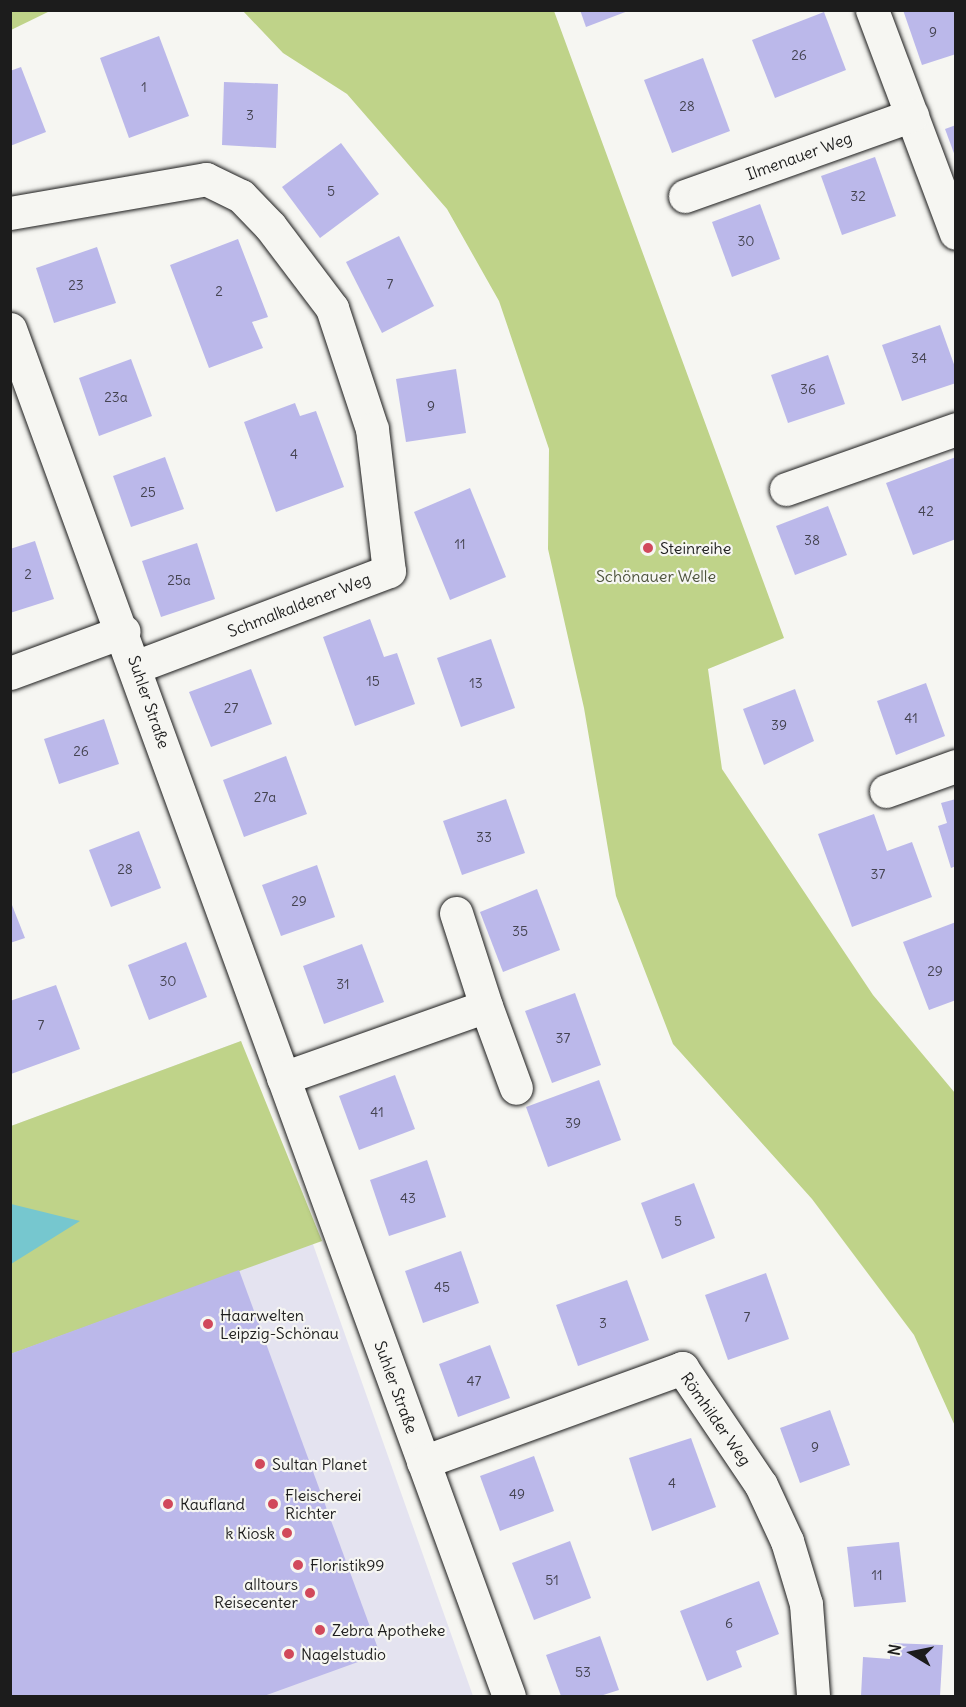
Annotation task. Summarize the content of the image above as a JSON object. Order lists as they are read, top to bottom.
{
  "streets": {
    "street": [
      "Ilmenauer Weg",
      "Schmalkaldener Weg",
      "Suhler Straße",
      "Römhilder Weg"
    ]
  },
  "crossings": [
    ["Schmalkaldener Weg", "Suhler Straße"],
    ["Suhler Straße", "Römhilder Weg"]
  ],
  "parks": ["Schönauer Welle"],
  "places": [
    "Steinreihe",
    "Haarwelten Leipzig-Schönau",
    "Sultan Planet",
    "Kaufland",
    "Fleischerei Richter",
    "k Kiosk",
    "Floristik99",
    "alltours Reisecenter",
    "Zebra Apotheke",
    "Nagelstudio"
  ],
  "house_numbers": [
    "9",
    "26",
    "1",
    "28",
    "3",
    "5",
    "32",
    "30",
    "7",
    "23",
    "2",
    "34",
    "36",
    "23a",
    "9",
    "4",
    "25",
    "42",
    "38",
    "11",
    "2",
    "25a",
    "15",
    "13",
    "27",
    "41",
    "39",
    "26",
    "27a",
    "33",
    "28",
    "37",
    "29",
    "35",
    "29",
    "30",
    "31",
    "7",
    "37",
    "41",
    "39",
    "43",
    "5",
    "45",
    "7",
    "3",
    "47",
    "9",
    "4",
    "49",
    "11",
    "51",
    "6",
    "53"
  ],
  "north": "left"
}
